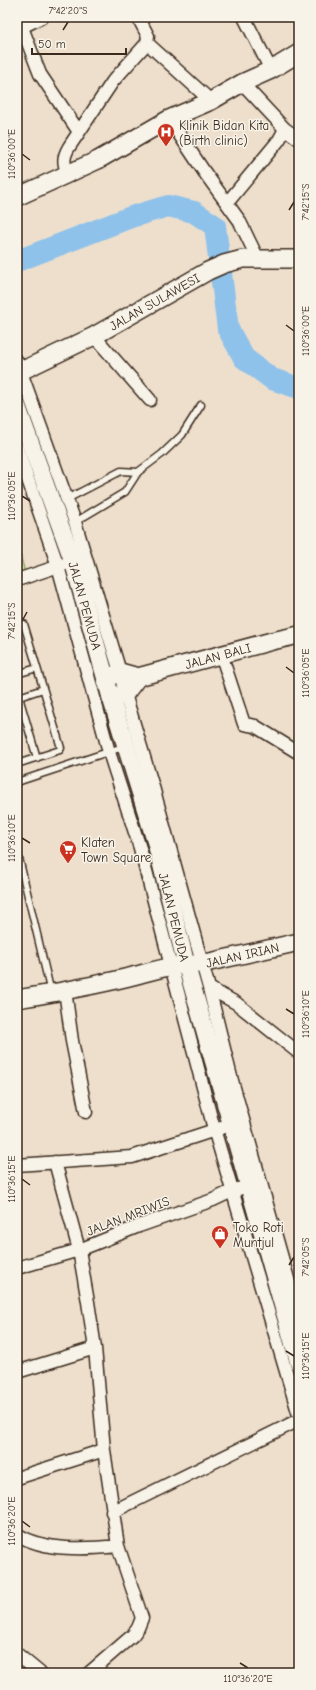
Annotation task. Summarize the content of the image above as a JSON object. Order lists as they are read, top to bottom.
{
  "streets": {
    "main road": [
      "JALAN SULAWESI",
      "JALAN PEMUDA",
      "JALAN BALI",
      "JALAN IRIAN"
    ],
    "street": ["JALAN MRIWIS"]
  },
  "crossings": [
    ["JALAN PEMUDA", "JALAN IRIAN"],
    ["JALAN PEMUDA", "JALAN MRIWIS"]
  ],
  "places": {
    "hospital": ["Klinik Bidan Kita (Birth clinic)"],
    "supermarket": ["Klaten Town Square"],
    "shop": ["Toko Roti Muntjul"]
  },
  "scale_bar": "50 m",
  "coordinates": [
    "7°42'20\"S",
    "110°36'00\"E",
    "7°42'15\"S",
    "110°36'05\"E",
    "110°36'10\"E",
    "110°36'15\"E",
    "7°42'05\"S",
    "110°36'20\"E"
  ]
}
